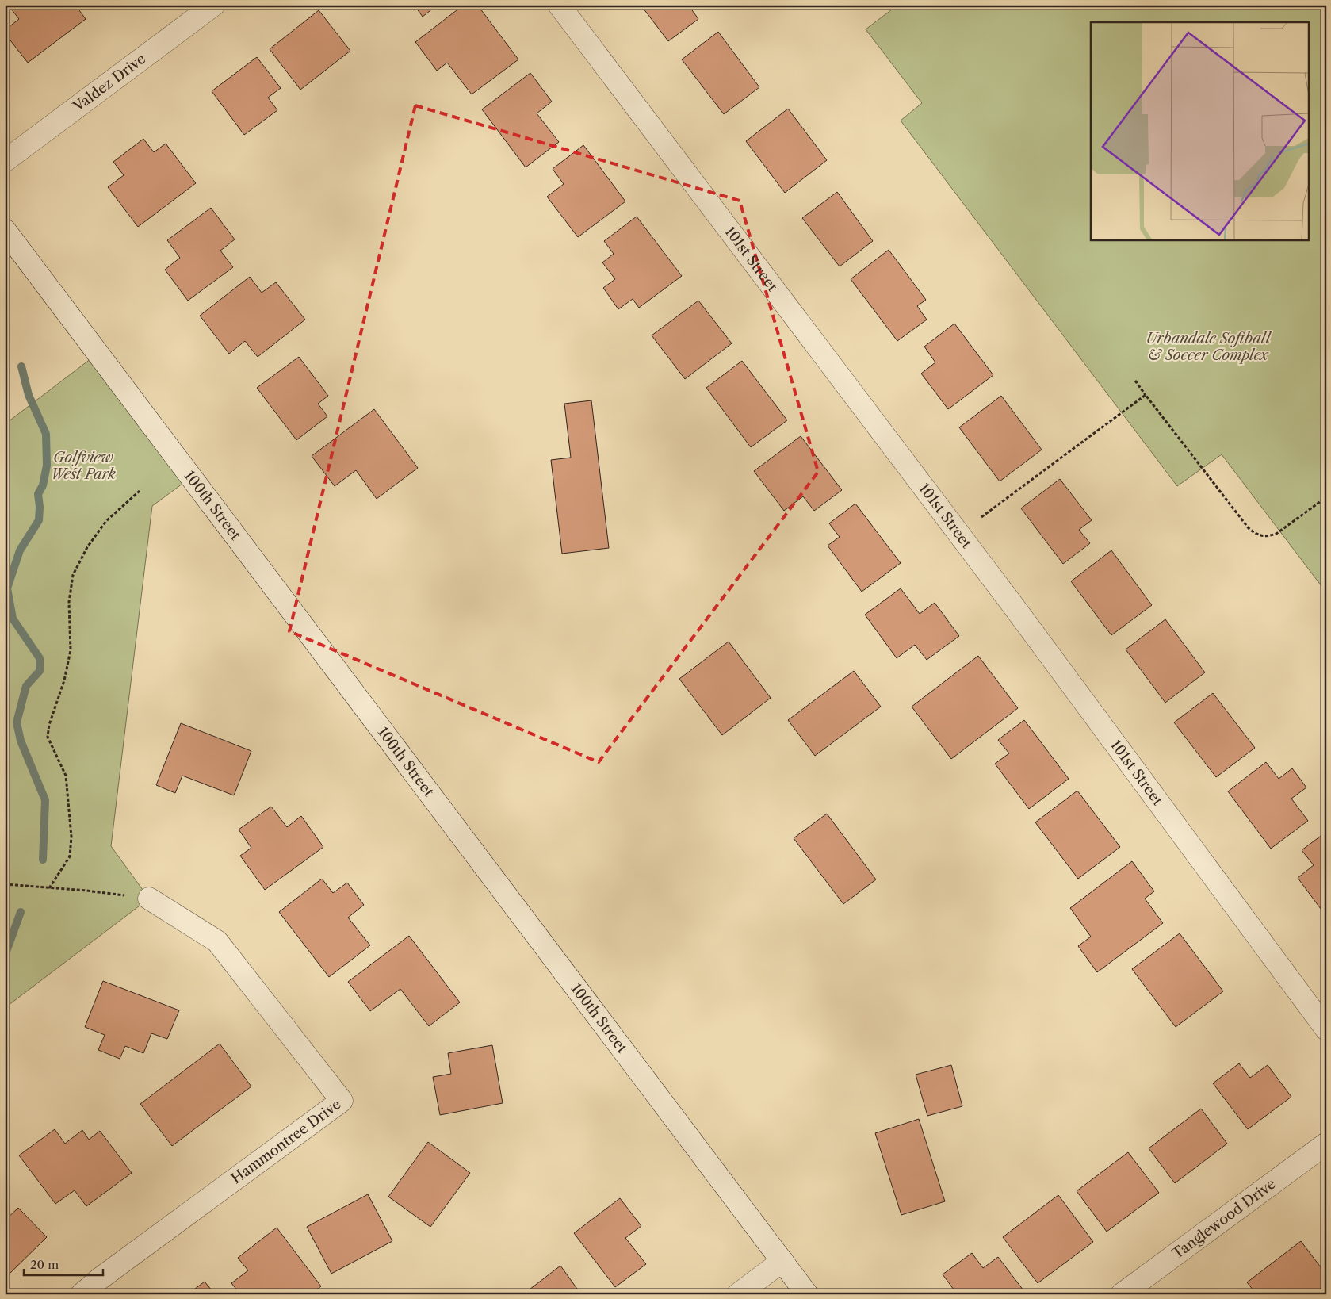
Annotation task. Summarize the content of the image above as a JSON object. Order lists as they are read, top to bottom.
{
  "streets": {
    "street": [
      "Valdez Drive",
      "101st Street",
      "100th Street",
      "Hammontree Drive",
      "Tanglewood Drive"
    ]
  },
  "parks": ["Urbandale Softball & Soccer Complex", "Golfview West Park"],
  "scale_bar": "20 m"
}
